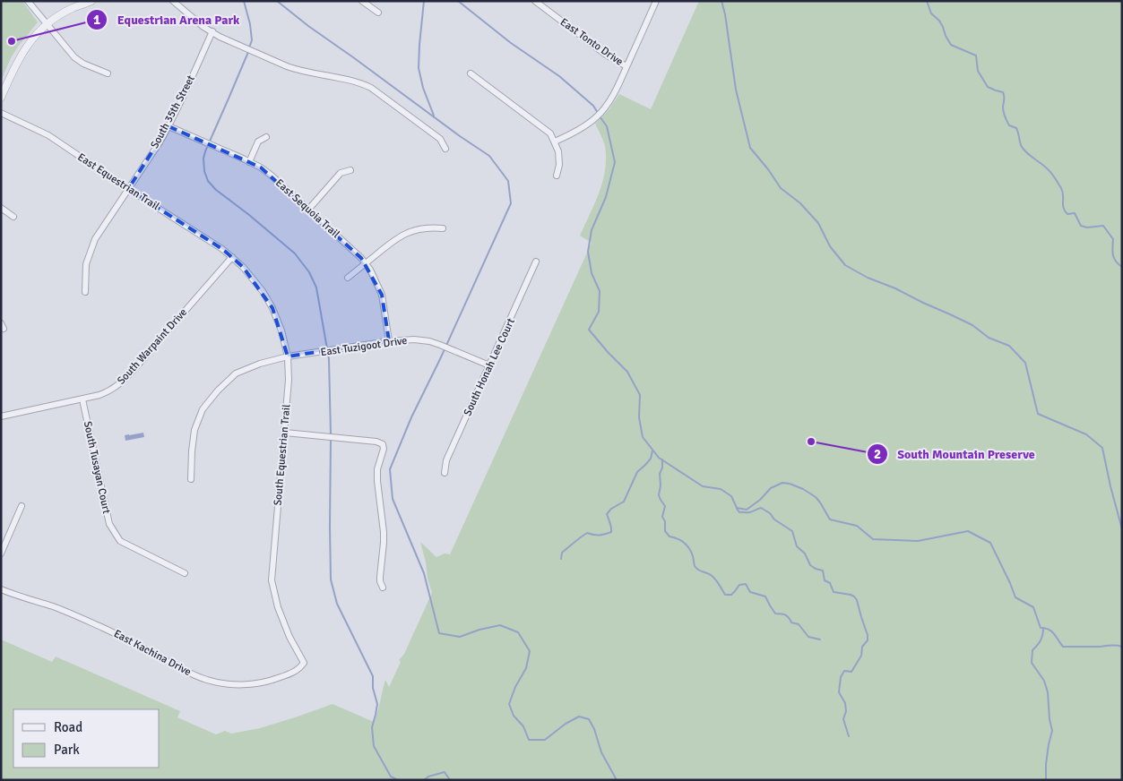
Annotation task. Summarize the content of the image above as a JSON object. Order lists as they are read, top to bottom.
{
  "streets": {
    "street": [
      "East Tonto Drive",
      "South 35th Street",
      "East Equestrian Trail",
      "East Sequoia Trail",
      "South Warpaint Drive",
      "East Tuzigoot Drive",
      "South Honah Lee Court",
      "South Equestrian Trail",
      "South Tusayan Court",
      "East Kachina Drive"
    ]
  },
  "crossings": [
    ["South 35th Street", "East Equestrian Trail"],
    ["South 35th Street", "East Sequoia Trail"],
    ["East Equestrian Trail", "South Warpaint Drive"],
    ["East Equestrian Trail", "South Equestrian Trail"],
    ["East Sequoia Trail", "East Tuzigoot Drive"],
    ["South Warpaint Drive", "South Equestrian Trail"],
    ["South Warpaint Drive", "South Tusayan Court"],
    ["East Tuzigoot Drive", "South Honah Lee Court"],
    ["East Tuzigoot Drive", "South Equestrian Trail"],
    ["South Equestrian Trail", "East Kachina Drive"]
  ],
  "places": ["Equestrian Arena Park", "South Mountain Preserve"],
  "legend": ["Road", "Park"]
}
